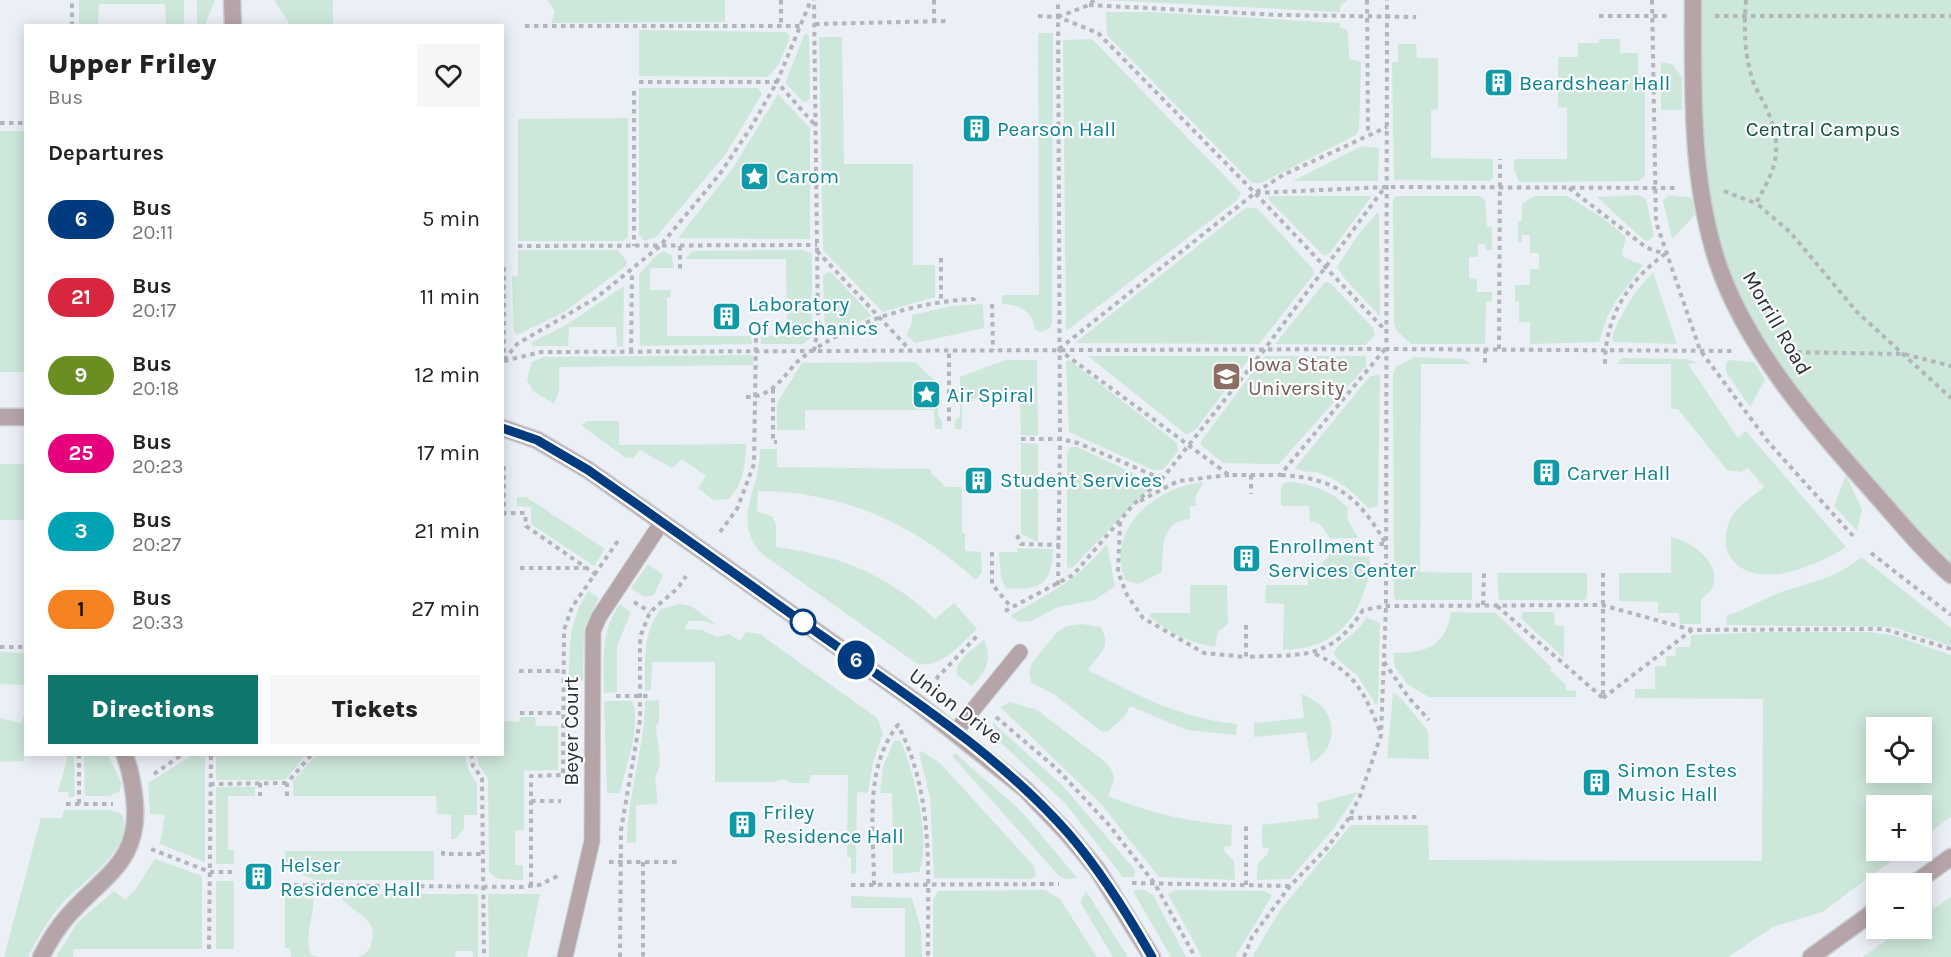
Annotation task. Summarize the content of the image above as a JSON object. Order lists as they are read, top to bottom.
{
  "streets": {
    "street": ["Morrill Road", "Union Drive"],
    "lane": ["Beyer Court"]
  },
  "crossings": [
    ["Union Drive", "Beyer Court"]
  ],
  "parks": ["Central Campus"],
  "places": {
    "building": [
      "Beardshear Hall",
      "Pearson Hall",
      "Laboratory Of Mechanics",
      "Carver Hall",
      "Student Services",
      "Enrollment Services Center",
      "Simon Estes Music Hall",
      "Friley Residence Hall",
      "Helser Residence Hall"
    ],
    "place": ["Carom", "Air Spiral"],
    "school or university": ["Iowa State University"]
  },
  "lines": ["bus line 6"],
  "page": {
    "on_map": "6",
    "heading": [
      ["Upper Friley", "Bus"],
      "Departures"
    ],
    "list": [
      {
        "mark": "6",
        "name": "Bus",
        "note": "20:11",
        "value": "5 min"
      },
      {
        "mark": "21",
        "name": "Bus",
        "note": "20:17",
        "value": "11 min"
      },
      {
        "mark": "9",
        "name": "Bus",
        "note": "20:18",
        "value": "12 min"
      },
      {
        "mark": "25",
        "name": "Bus",
        "note": "20:23",
        "value": "17 min"
      },
      {
        "mark": "3",
        "name": "Bus",
        "note": "20:27",
        "value": "21 min"
      },
      {
        "mark": "1",
        "name": "Bus",
        "note": "20:33",
        "value": "27 min"
      }
    ],
    "buttons": ["Directions", "Tickets"],
    "map_buttons": ["+", "−"]
  }
}
